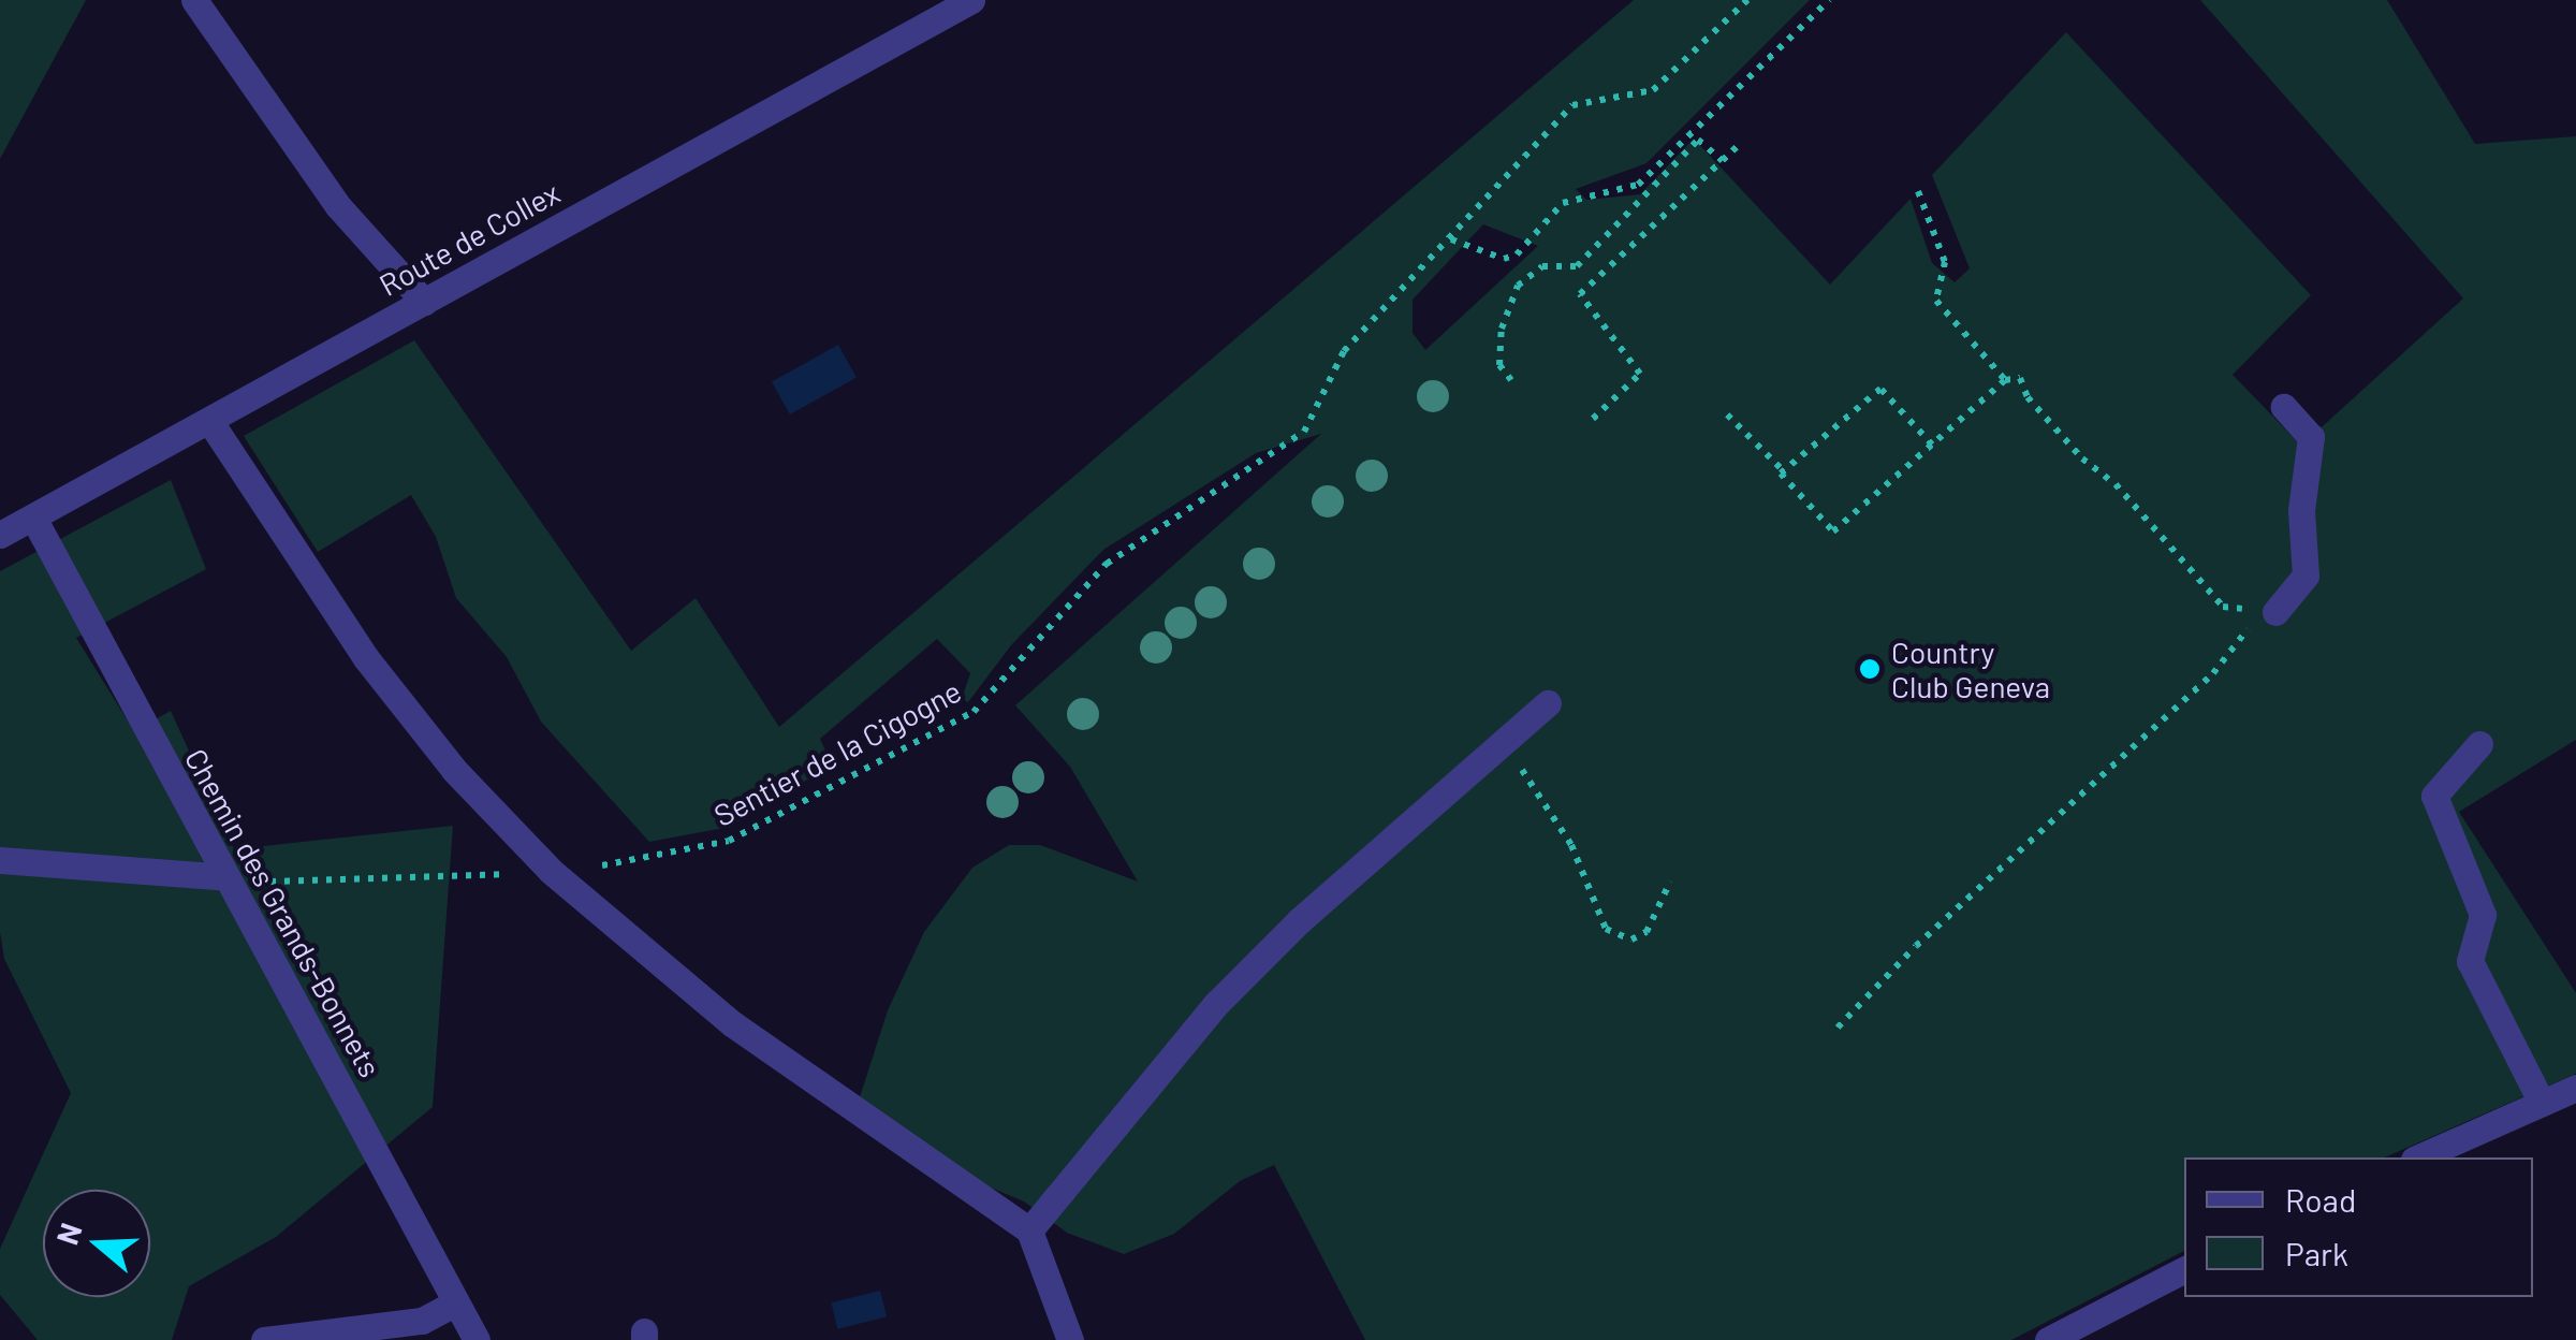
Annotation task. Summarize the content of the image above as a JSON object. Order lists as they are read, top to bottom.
{
  "streets": {
    "street": ["Route de Collex", "Chemin des Grands-Bonnets"],
    "path": ["Sentier de la Cigogne"]
  },
  "crossings": [
    ["Route de Collex", "Chemin des Grands-Bonnets"],
    ["Sentier de la Cigogne", "Chemin des Grands-Bonnets"]
  ],
  "places": ["Country Club Geneva"],
  "legend": ["Road", "Park"],
  "north": "left"
}
